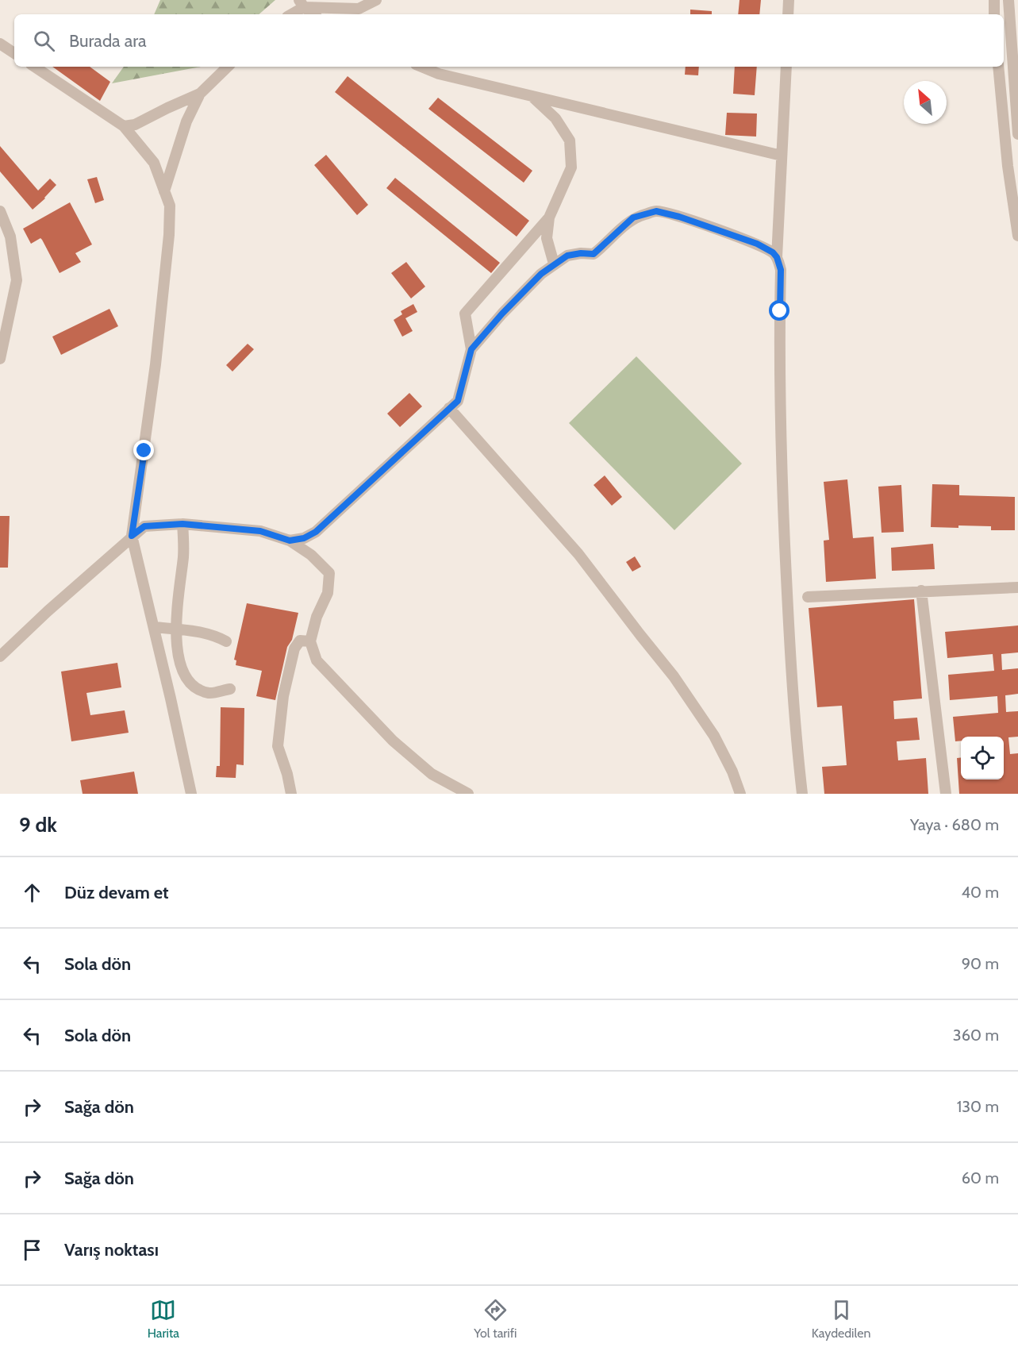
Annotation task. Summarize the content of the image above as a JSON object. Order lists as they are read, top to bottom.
{
  "north": "top left",
  "page": {
    "search": "Burada ara",
    "heading": ["9 dk", "Yaya · 680 m"],
    "list": [
      ["Düz devam et", "40 m"],
      ["Sola dön", "90 m"],
      ["Sola dön", "360 m"],
      ["Sağa dön", "130 m"],
      ["Sağa dön", "60 m"],
      "Varış noktası"
    ],
    "nav": ["Harita", "Yol tarifi", "Kaydedilen"]
  }
}
